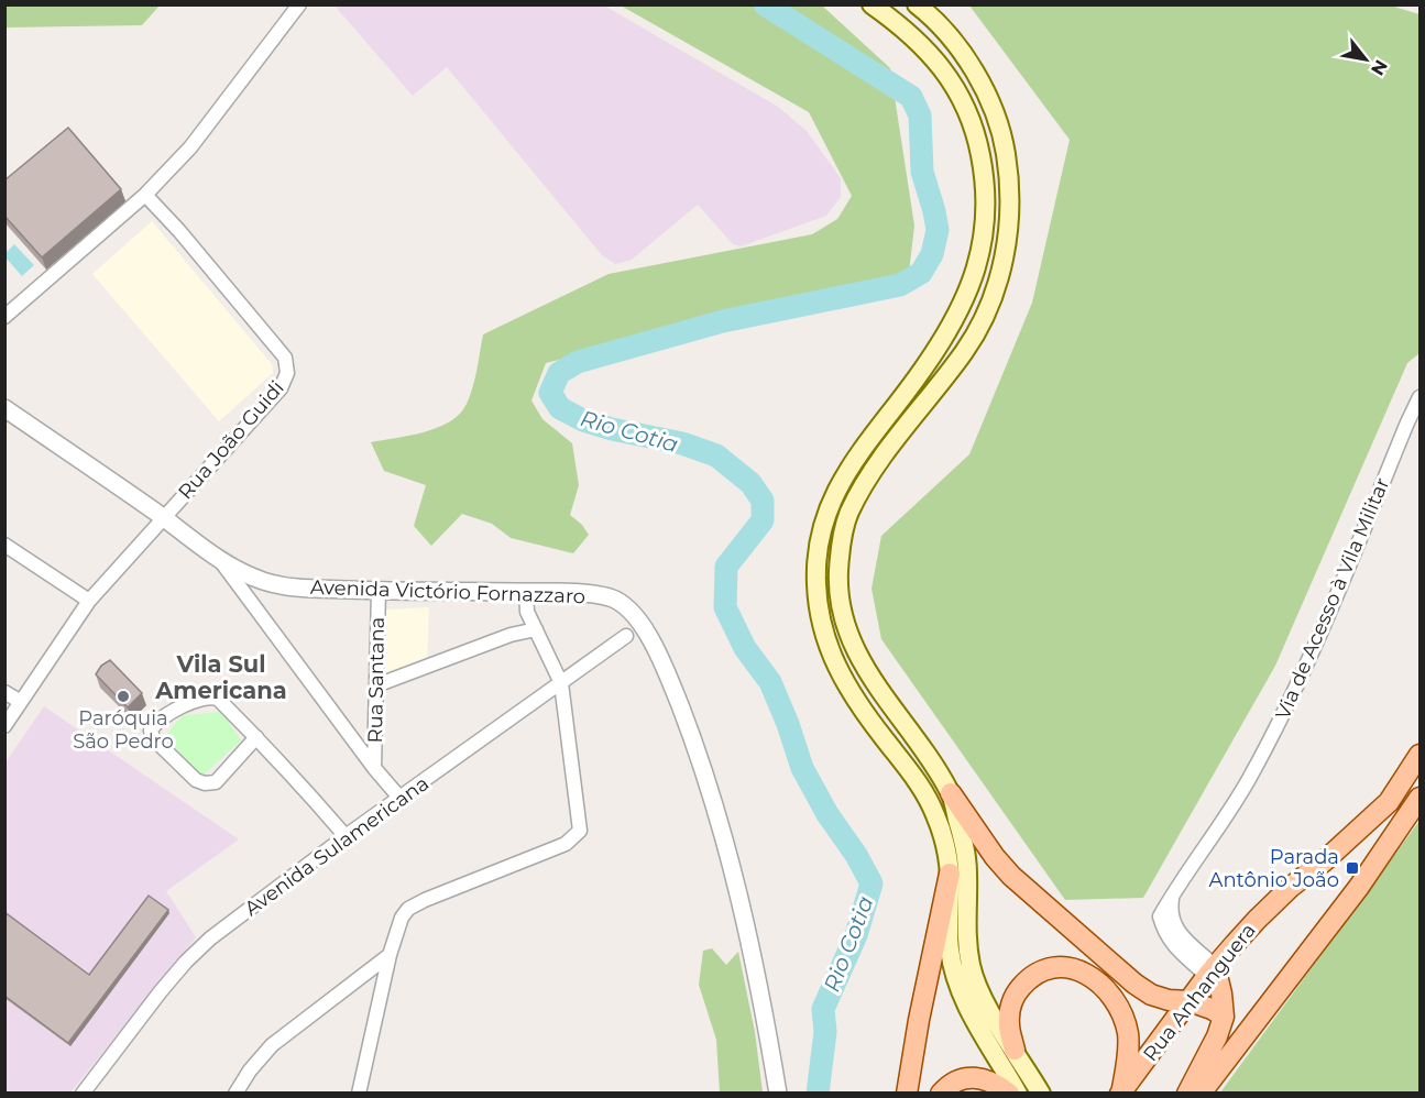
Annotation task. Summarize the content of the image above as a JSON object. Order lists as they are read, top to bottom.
{
  "streets": {
    "main road": ["Rua Anhanguera"],
    "street": [
      "Rua João Guidi",
      "Avenida Victório Fornazzaro",
      "Via de Acesso à Vila Militar",
      "Rua Santana",
      "Avenida Sulamericana"
    ]
  },
  "crossings": [
    ["Rua João Guidi", "Avenida Victório Fornazzaro"],
    ["Avenida Victório Fornazzaro", "Rua Santana"],
    ["Via de Acesso à Vila Militar", "Rua Anhanguera"]
  ],
  "districts": ["Vila Sul Americana"],
  "water": ["Rio Cotia"],
  "places": {
    "other": ["Paróquia São Pedro"],
    "transit": ["Parada Antônio João"]
  },
  "north": "bottom right"
}
